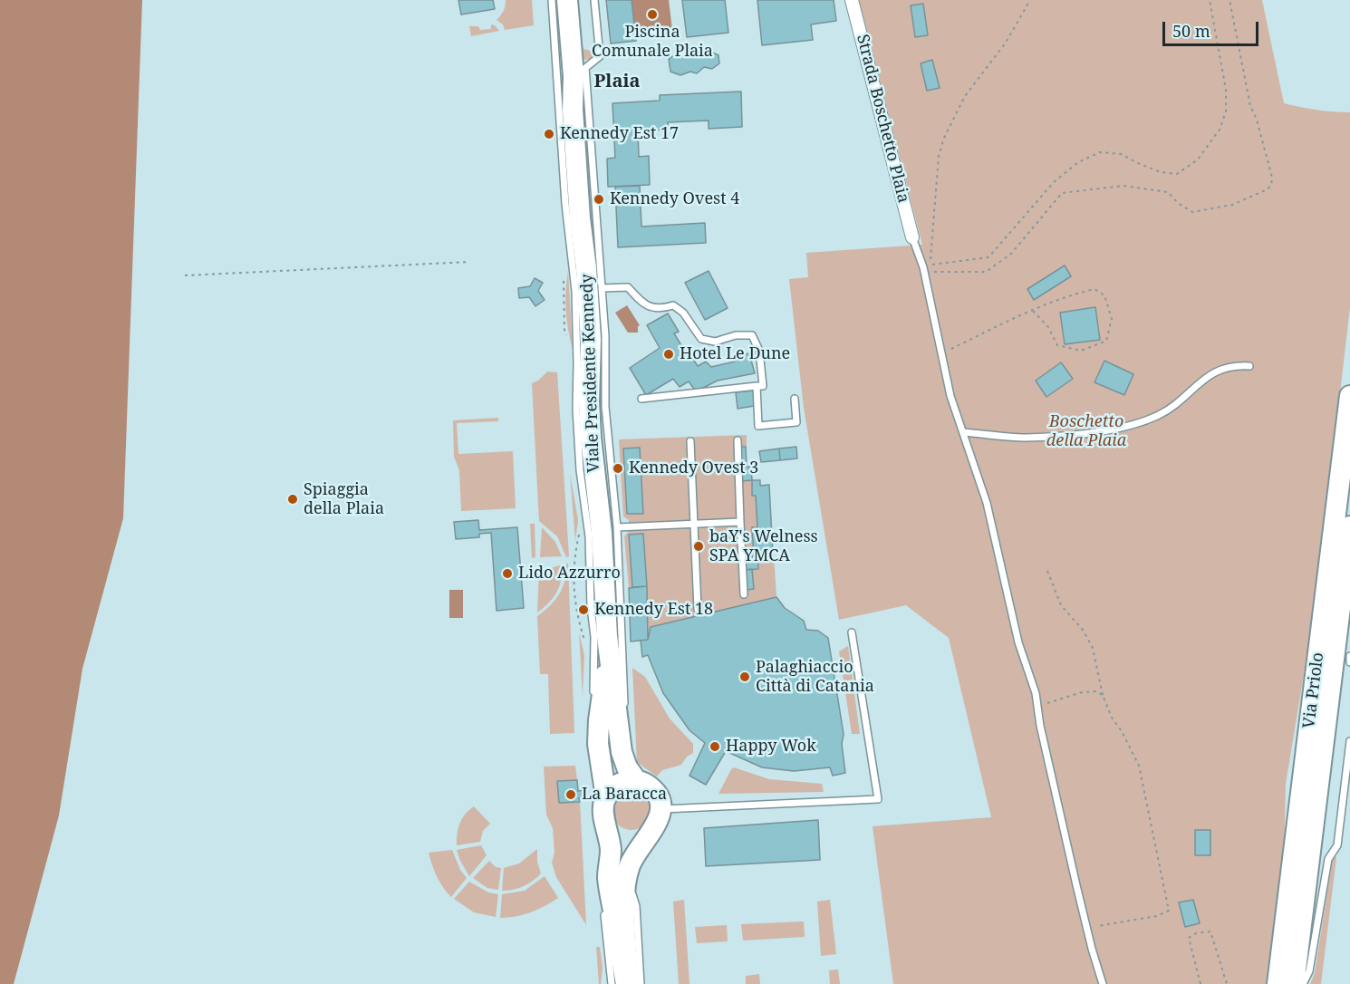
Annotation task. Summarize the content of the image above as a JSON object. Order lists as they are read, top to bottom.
{
  "streets": {
    "main road": ["Viale Presidente Kennedy", "Via Priolo"],
    "street": ["Strada Boschetto Plaia"]
  },
  "districts": ["Plaia"],
  "parks": ["Boschetto della Plaia"],
  "places": [
    "Piscina Comunale Plaia",
    "Kennedy Est 17",
    "Kennedy Ovest 4",
    "Hotel Le Dune",
    "Kennedy Ovest 3",
    "Spiaggia della Plaia",
    "baY's Welness SPA YMCA",
    "Lido Azzurro",
    "Kennedy Est 18",
    "Palaghiaccio Città di Catania",
    "Happy Wok",
    "La Baracca"
  ],
  "scale_bar": "50 m"
}
